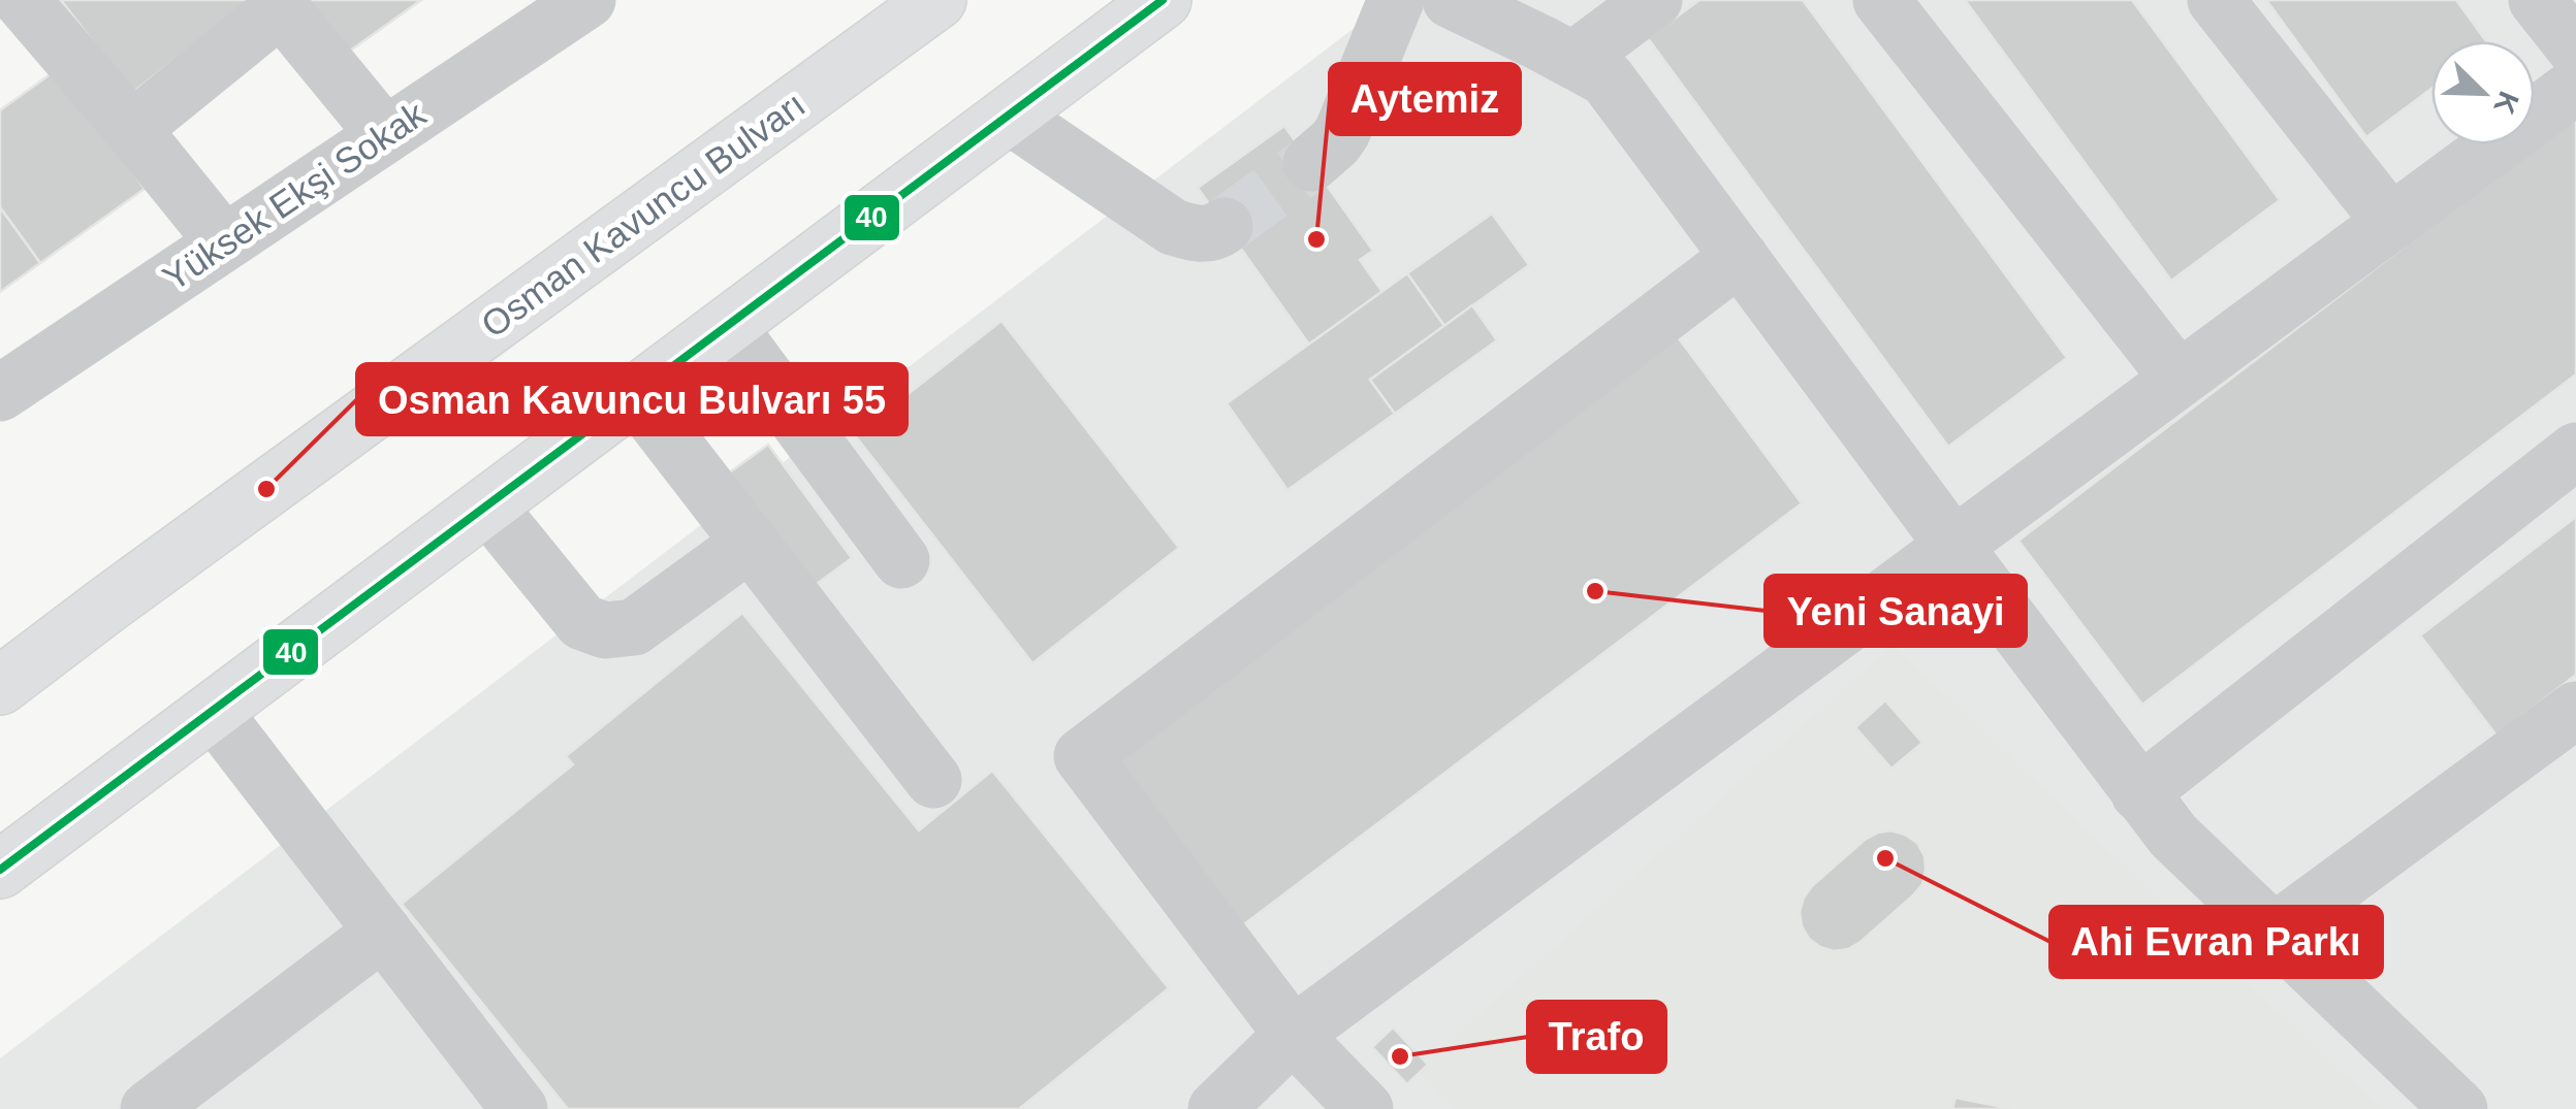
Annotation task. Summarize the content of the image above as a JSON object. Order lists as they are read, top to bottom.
{
  "streets": {
    "highway": ["Osman Kavuncu Bulvarı"],
    "street": ["Yüksek Ekşi Sokak"]
  },
  "places": [
    "Aytemiz",
    "Osman Kavuncu Bulvarı 55",
    "Yeni Sanayi",
    "Ahi Evran Parkı",
    "Trafo"
  ],
  "lines": ["transit line 40"],
  "north": "bottom right"
}
